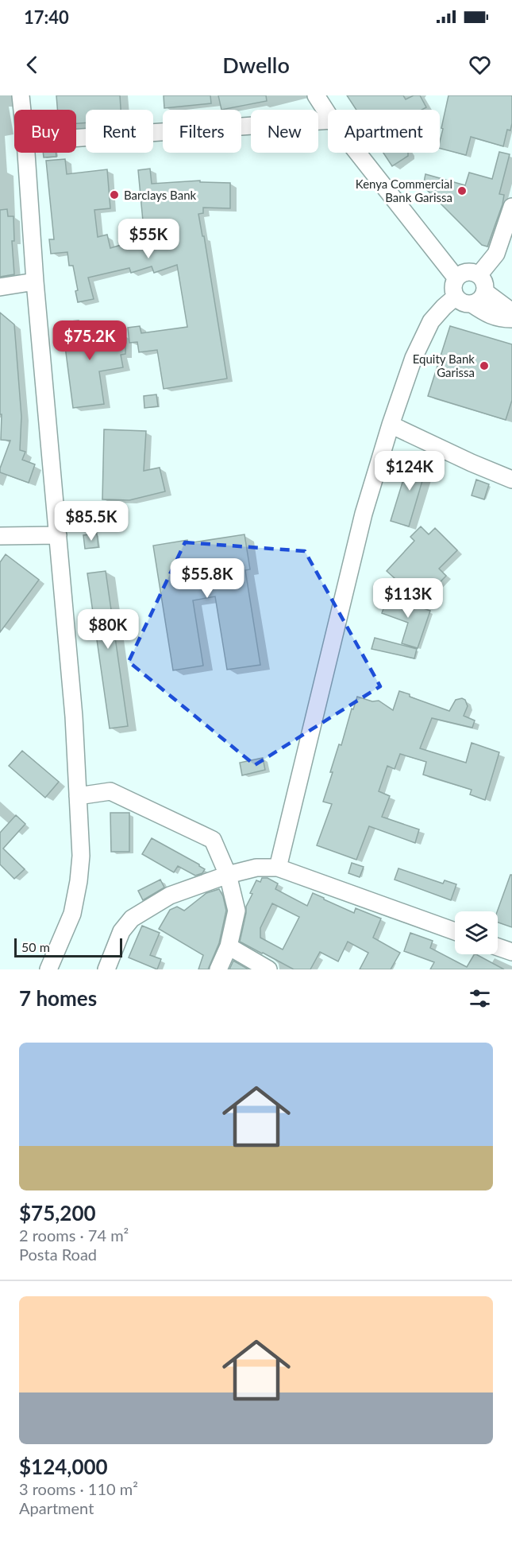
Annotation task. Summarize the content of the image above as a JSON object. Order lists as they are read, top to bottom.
{
  "places": ["Kenya Commercial Bank Garissa", "Barclays Bank", "Equity Bank Garissa"],
  "scale_bar": "50 m",
  "page": {
    "status": "17:40",
    "header": "Dwello",
    "chip": [
      "Buy",
      "Rent",
      "Filters",
      "New",
      "Apartment"
    ],
    "price": [
      "$55K",
      "$75.2K",
      "$124K",
      "$85.5K",
      "$55.8K",
      "$113K",
      "$80K"
    ],
    "scale": "50 m",
    "heading": "7 homes",
    "list": [
      {
        "name": "$75,200",
        "note": "2 rooms · 74 m² · Posta Road"
      },
      {
        "name": "$124,000",
        "note": "3 rooms · 110 m² · Apartment"
      }
    ]
  }
}
